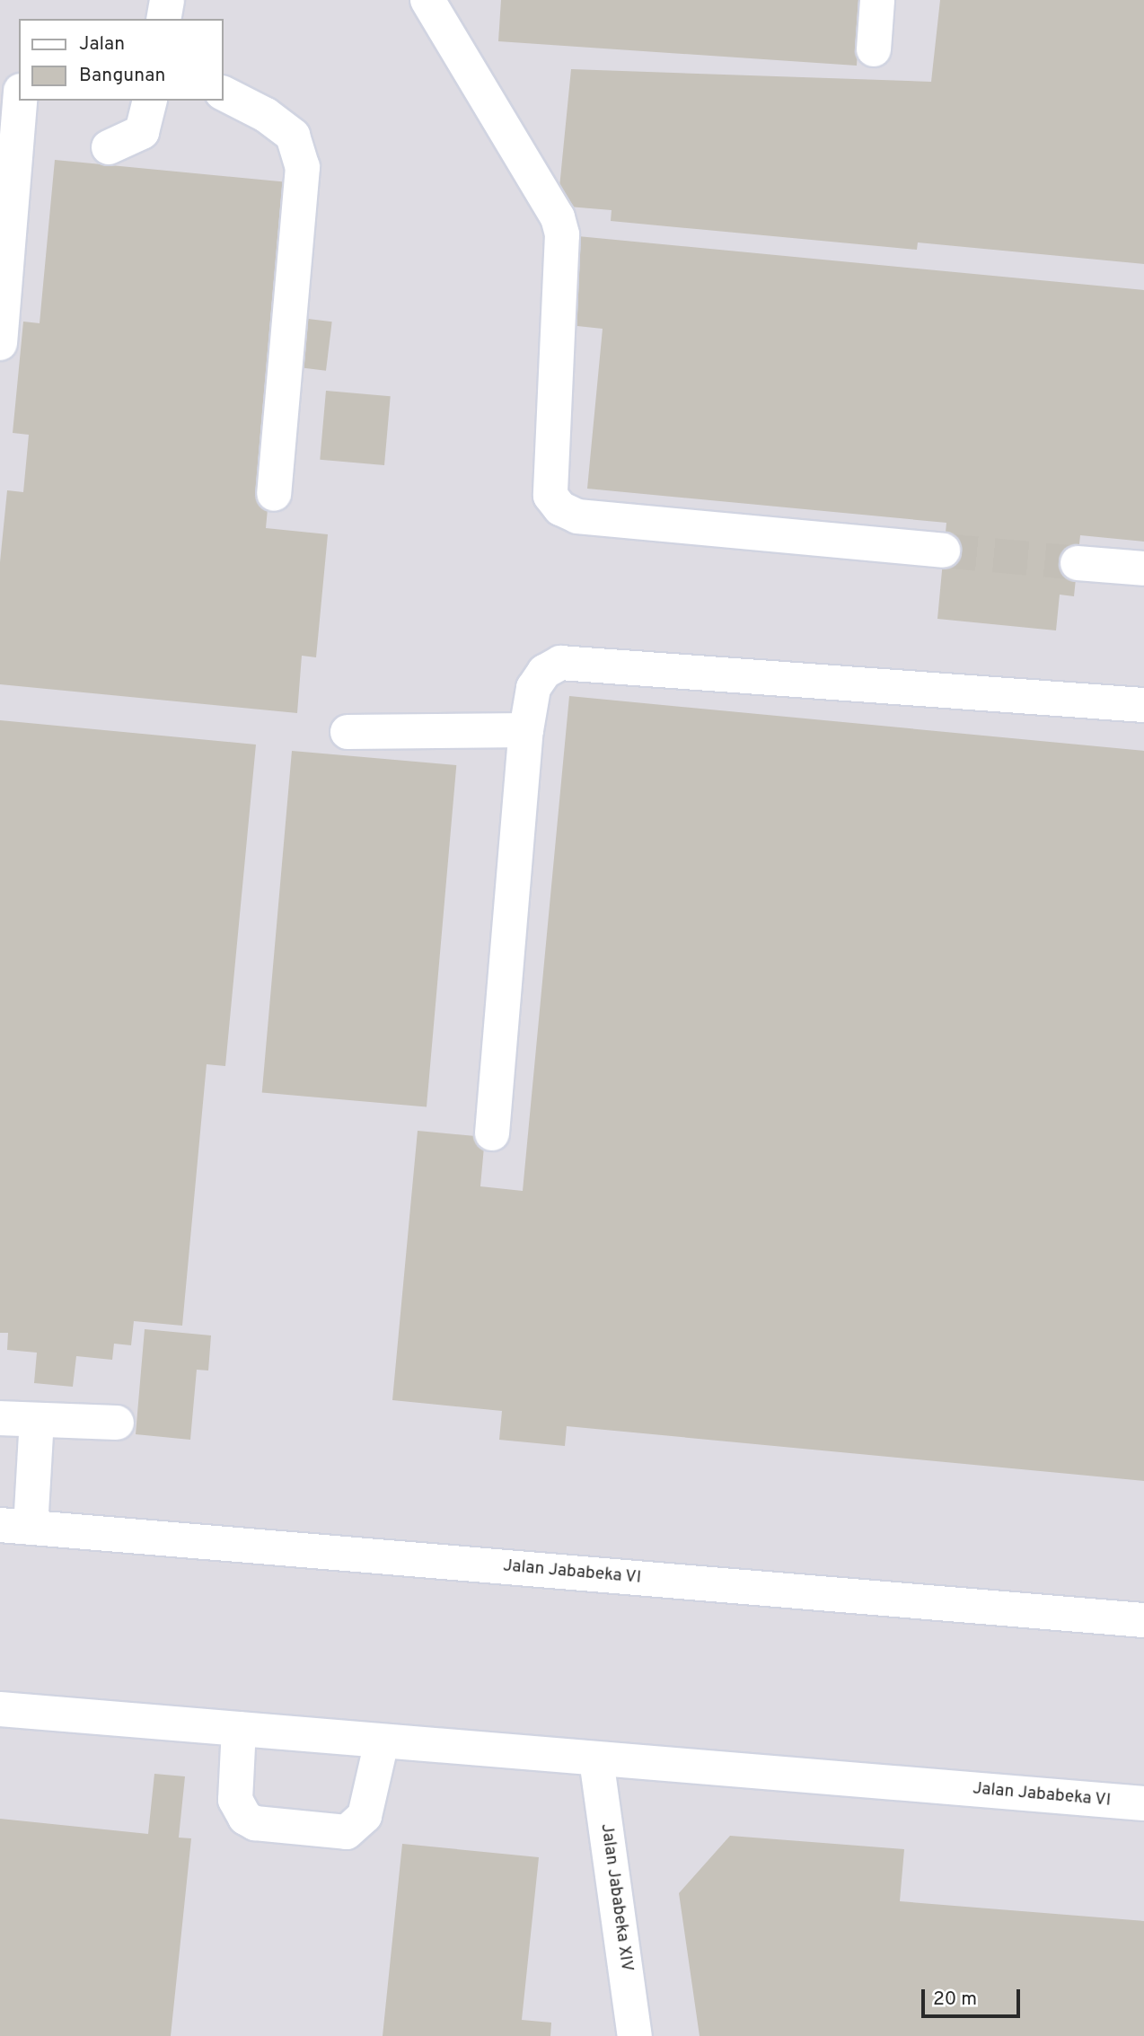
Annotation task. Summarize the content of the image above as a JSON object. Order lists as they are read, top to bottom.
{
  "streets": {
    "street": ["Jalan Jababeka VI", "Jalan Jababeka XIV"]
  },
  "crossings": [
    ["Jalan Jababeka VI", "Jalan Jababeka XIV"]
  ],
  "legend": ["Jalan", "Bangunan"],
  "scale_bar": "20 m"
}
